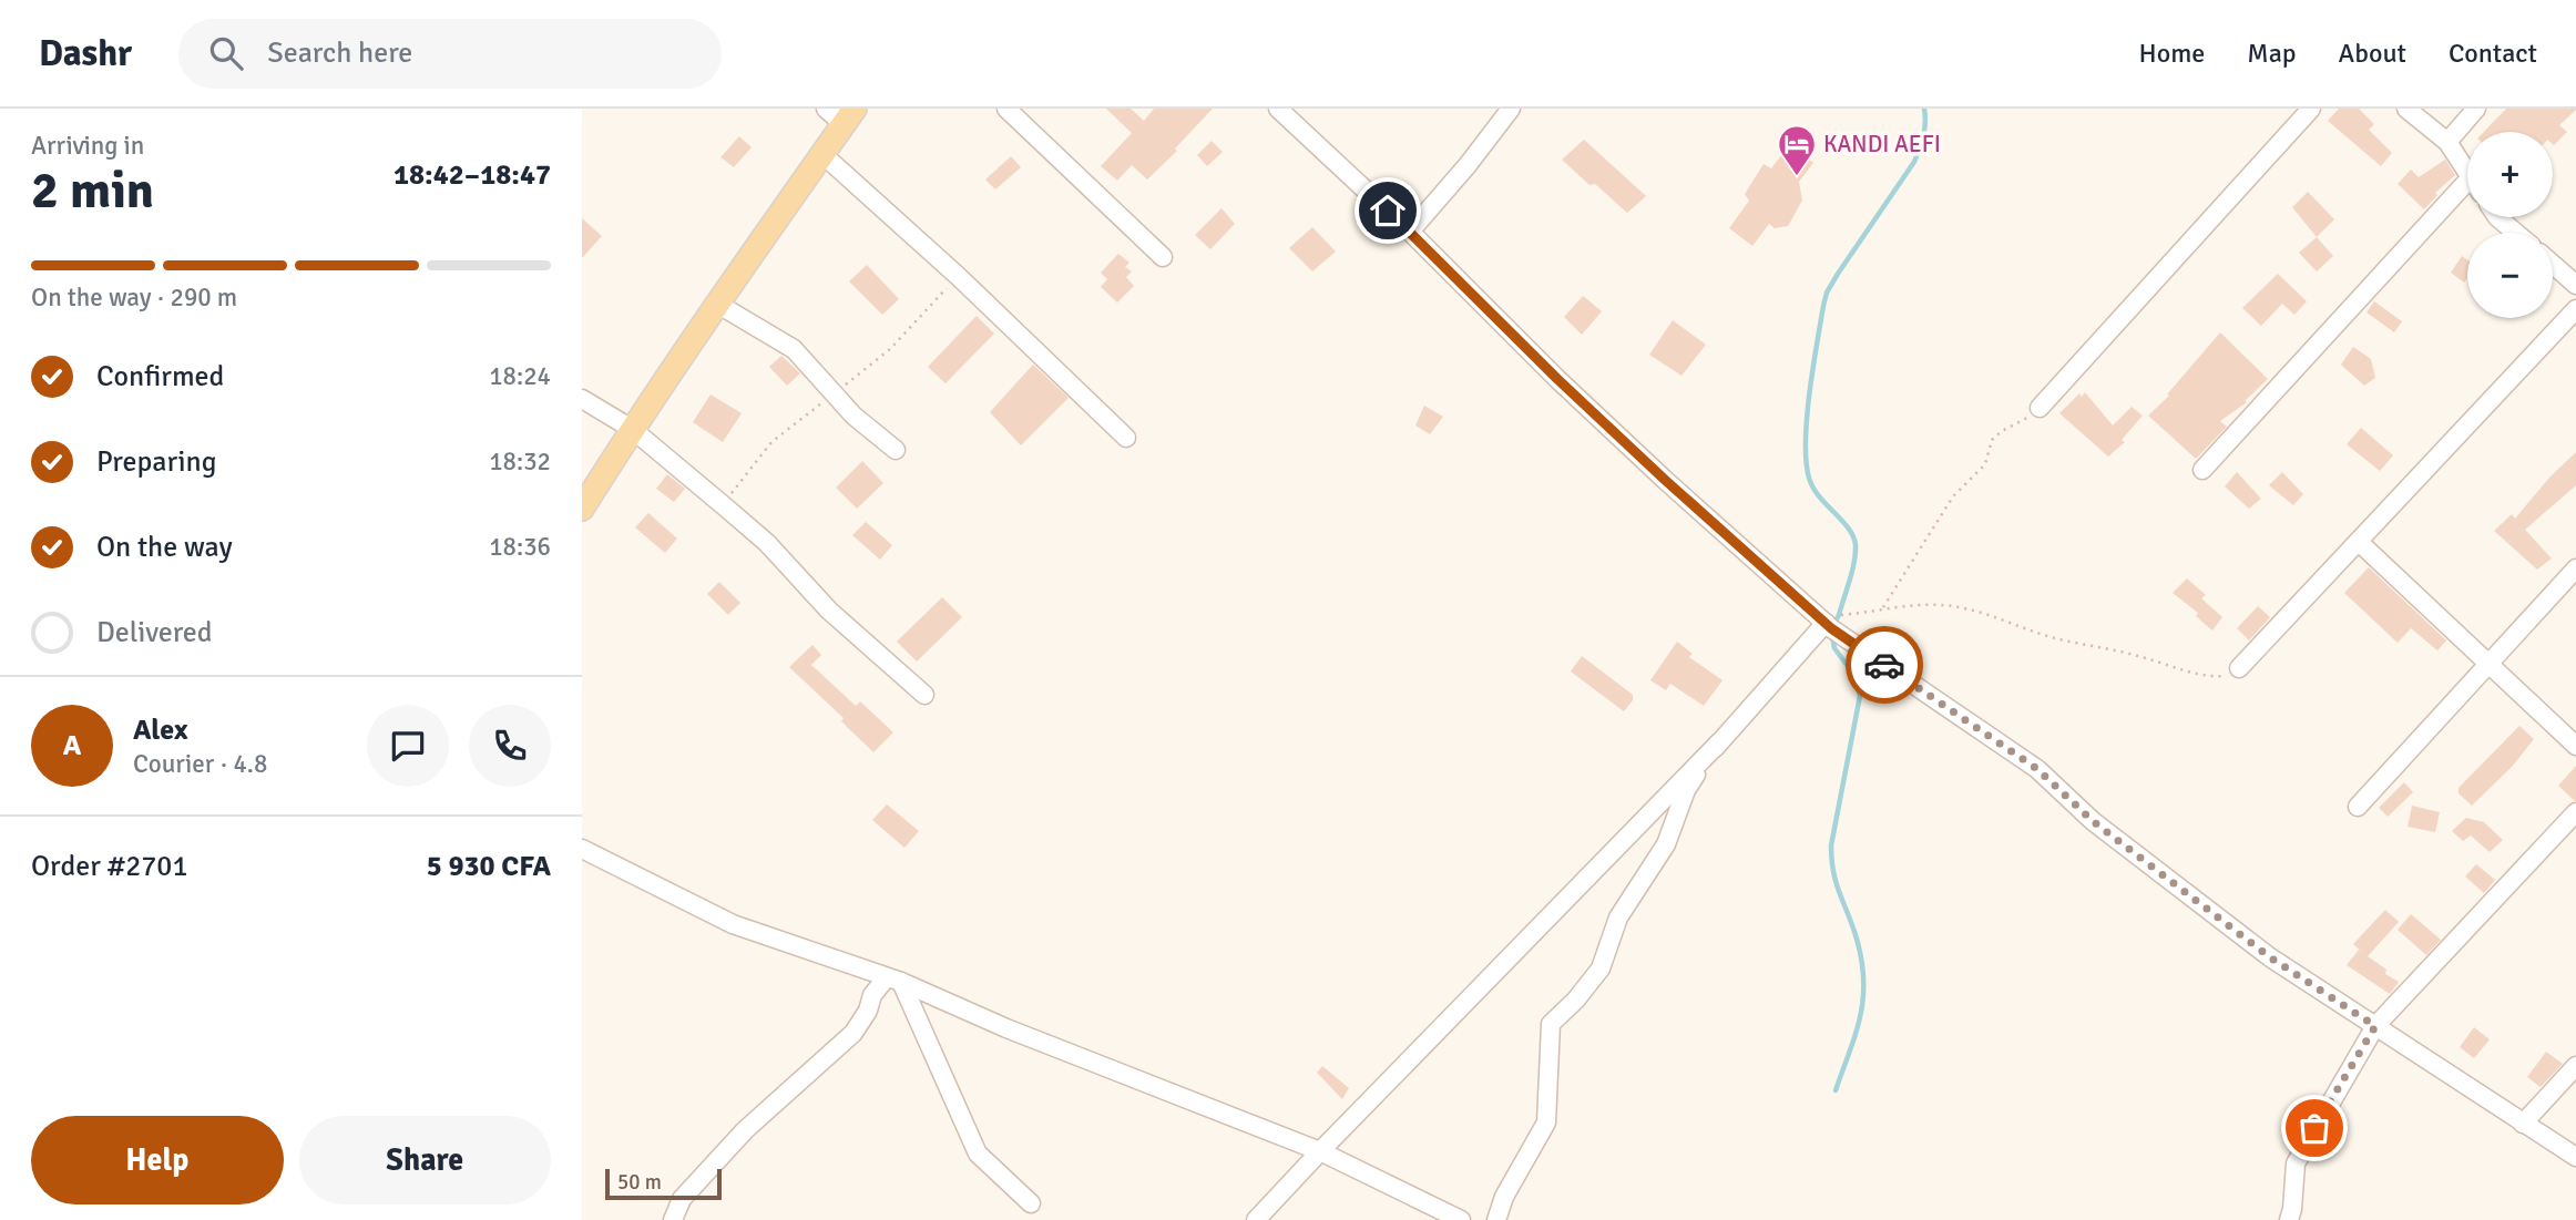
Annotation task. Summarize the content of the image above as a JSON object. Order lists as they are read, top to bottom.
{
  "places": {
    "hotel": ["KANDI AEFI"]
  },
  "scale_bar": "50 m",
  "page": {
    "header": "Dashr",
    "search": "Search here",
    "nav": [
      "Home",
      "Map",
      "About",
      "Contact"
    ],
    "heading": ["2 min", "Arriving in", "18:42–18:47"],
    "panel": [
      "Alex",
      "Courier · 4.8",
      "Order #2701",
      "5 930 CFA"
    ],
    "map_buttons": ["+", "−"],
    "bar": "On the way · 290 m",
    "list": [
      ["Confirmed", "18:24"],
      ["Preparing", "18:32"],
      ["On the way", "18:36"],
      "Delivered"
    ],
    "round": "A",
    "buttons": ["Help", "Share"],
    "scale": "50 m"
  }
}
